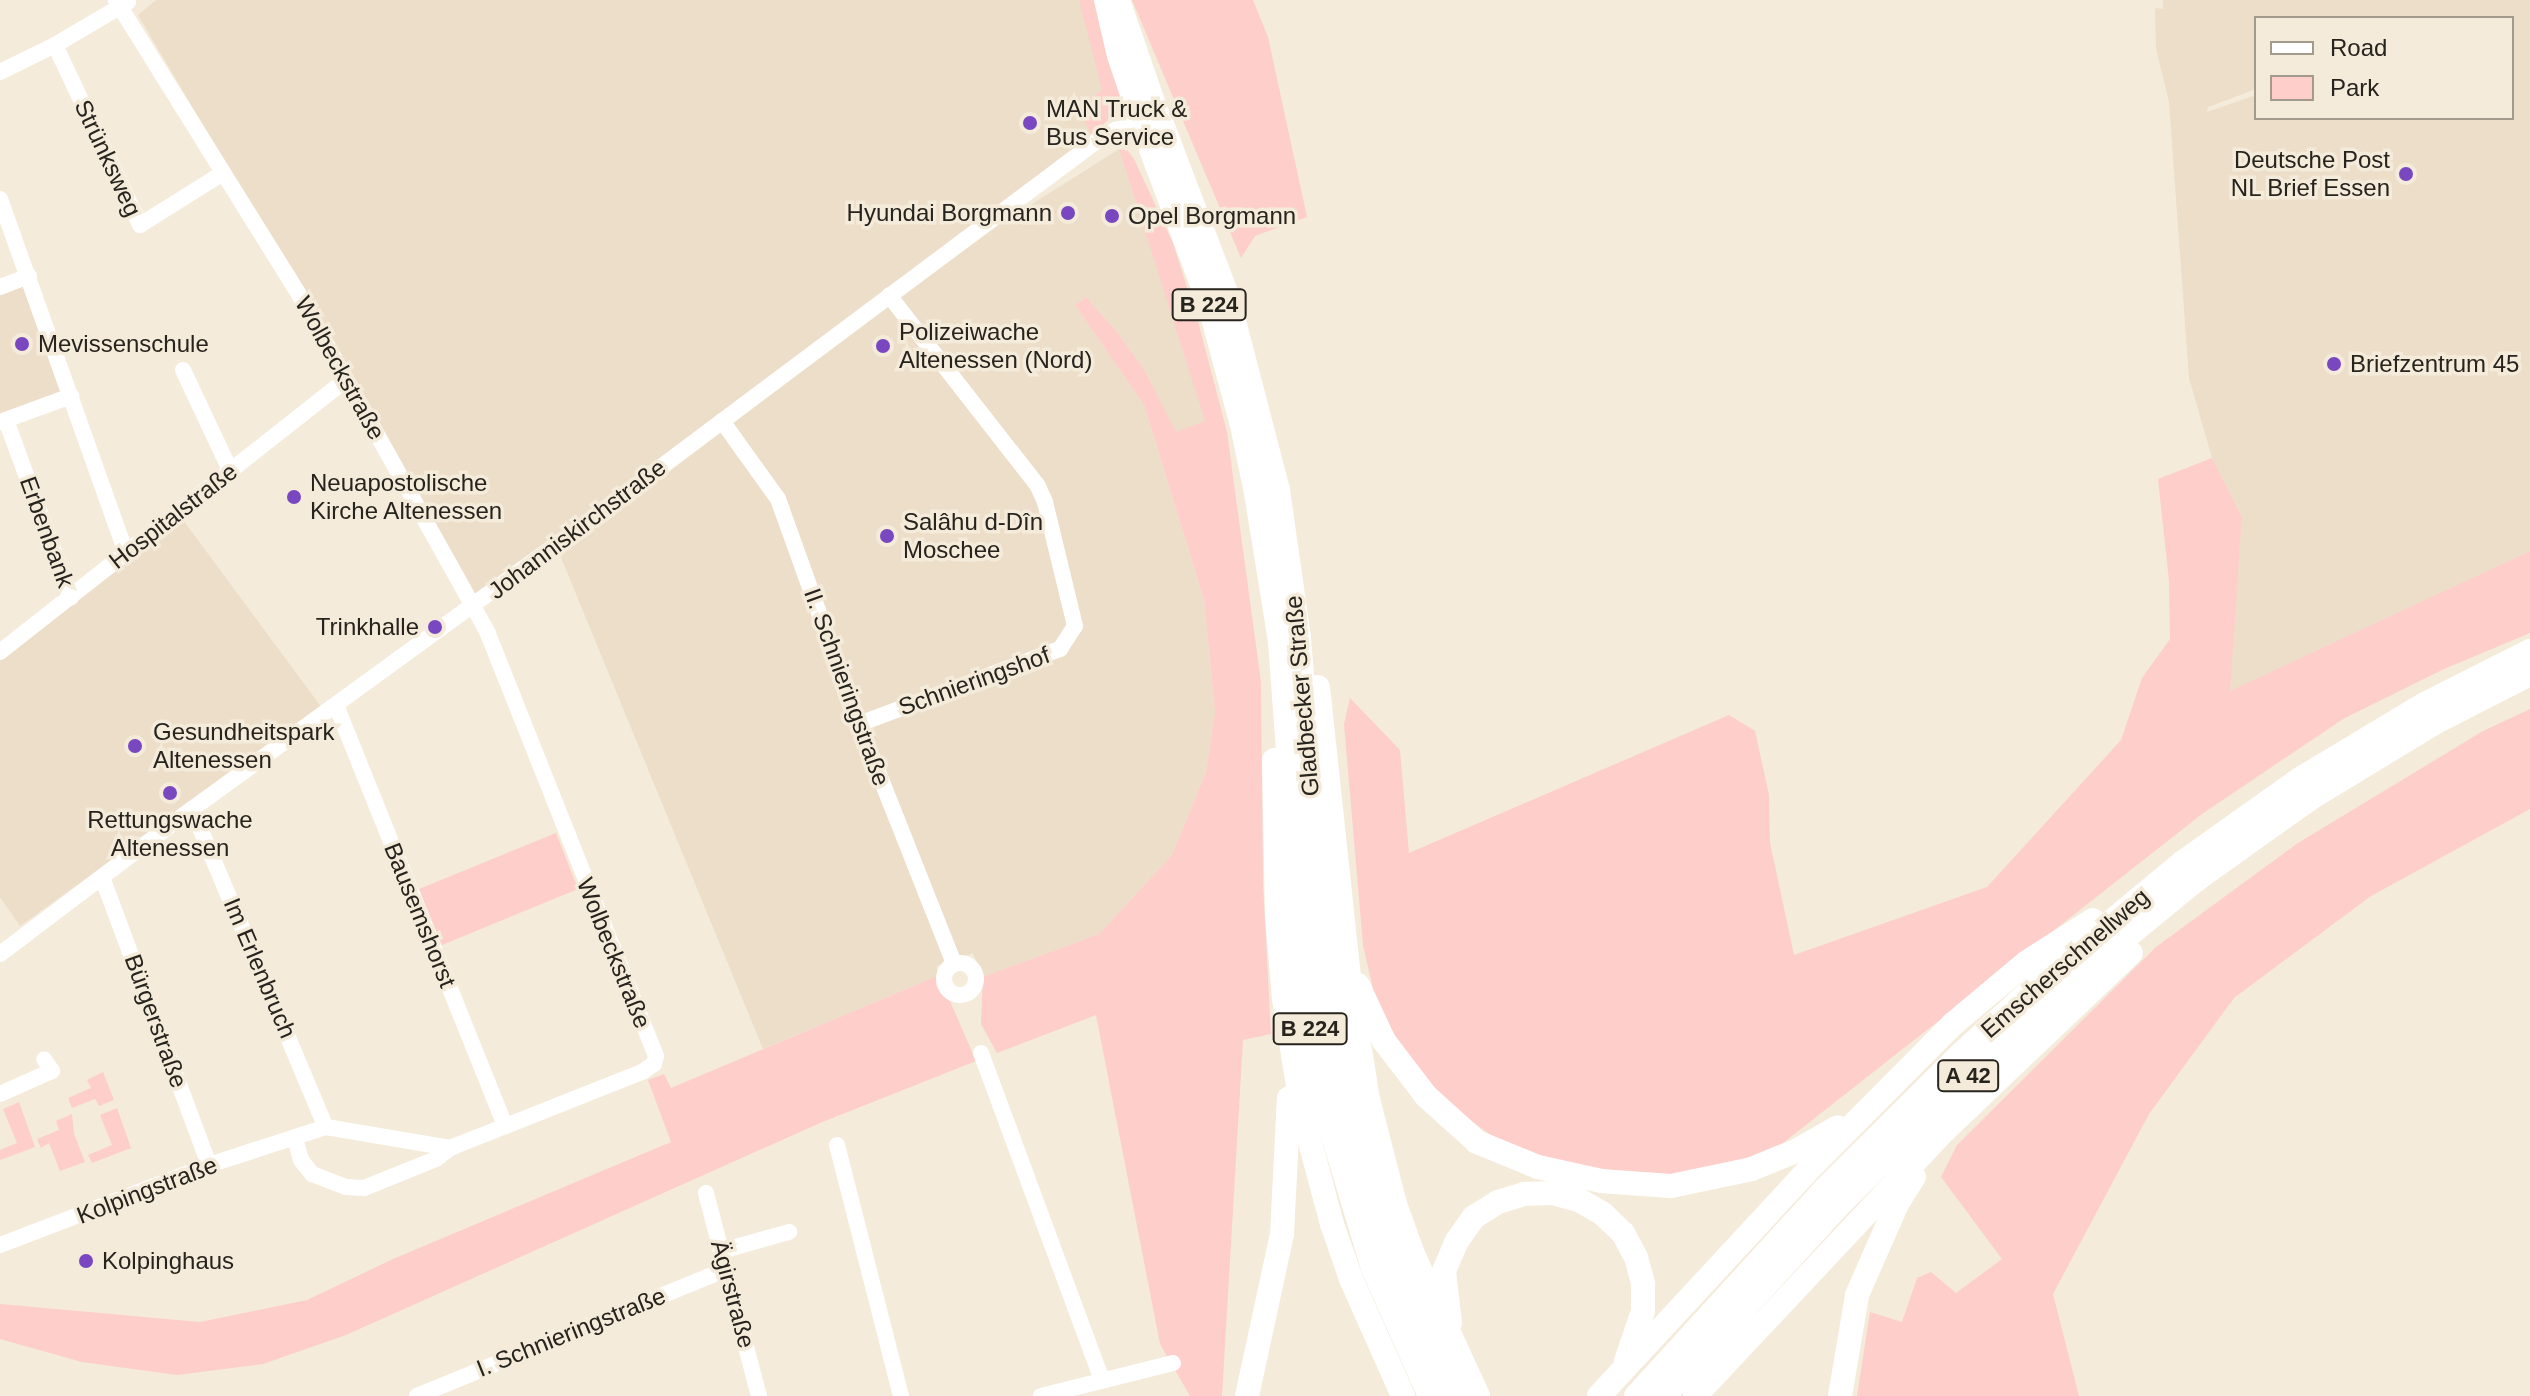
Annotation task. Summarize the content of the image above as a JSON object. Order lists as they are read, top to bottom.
{
  "streets": {
    "highway": [
      "B 224",
      "Gladbecker Straße",
      "Emscherschnellweg",
      "A 42"
    ],
    "street": [
      "Strünksweg",
      "Wolbeckstraße",
      "Hospitalstraße",
      "Johanniskirchstraße",
      "Erbenbank",
      "Schnieringshof",
      "II. Schnieringstraße",
      "Bausemshorst",
      "Im Erlenbruch",
      "Bürgerstraße",
      "Kolpingstraße",
      "Ägirstraße",
      "I. Schnieringstraße"
    ]
  },
  "crossings": [
    ["Strünksweg", "Wolbeckstraße"],
    ["Wolbeckstraße", "Hospitalstraße"],
    ["Wolbeckstraße", "Johanniskirchstraße"],
    ["Wolbeckstraße", "Bausemshorst"],
    ["Hospitalstraße", "Erbenbank"],
    ["Johanniskirchstraße", "Schnieringshof"],
    ["Johanniskirchstraße", "II. Schnieringstraße"],
    ["Johanniskirchstraße", "Gladbecker Straße"],
    ["Johanniskirchstraße", "Bausemshorst"],
    ["Johanniskirchstraße", "Im Erlenbruch"],
    ["Johanniskirchstraße", "Bürgerstraße"],
    ["Schnieringshof", "II. Schnieringstraße"],
    ["Im Erlenbruch", "Kolpingstraße"],
    ["Bürgerstraße", "Kolpingstraße"],
    ["Ägirstraße", "I. Schnieringstraße"]
  ],
  "places": [
    "MAN Truck & Bus Service",
    "Deutsche Post NL Brief Essen",
    "Hyundai Borgmann",
    "Opel Borgmann",
    "Mevissenschule",
    "Polizeiwache Altenessen (Nord)",
    "Briefzentrum 45",
    "Neuapostolische Kirche Altenessen",
    "Salâhu d-Dîn Moschee",
    "Trinkhalle",
    "Gesundheitspark Altenessen",
    "Rettungswache Altenessen",
    "Kolpinghaus"
  ],
  "legend": ["Road", "Park"]
}
